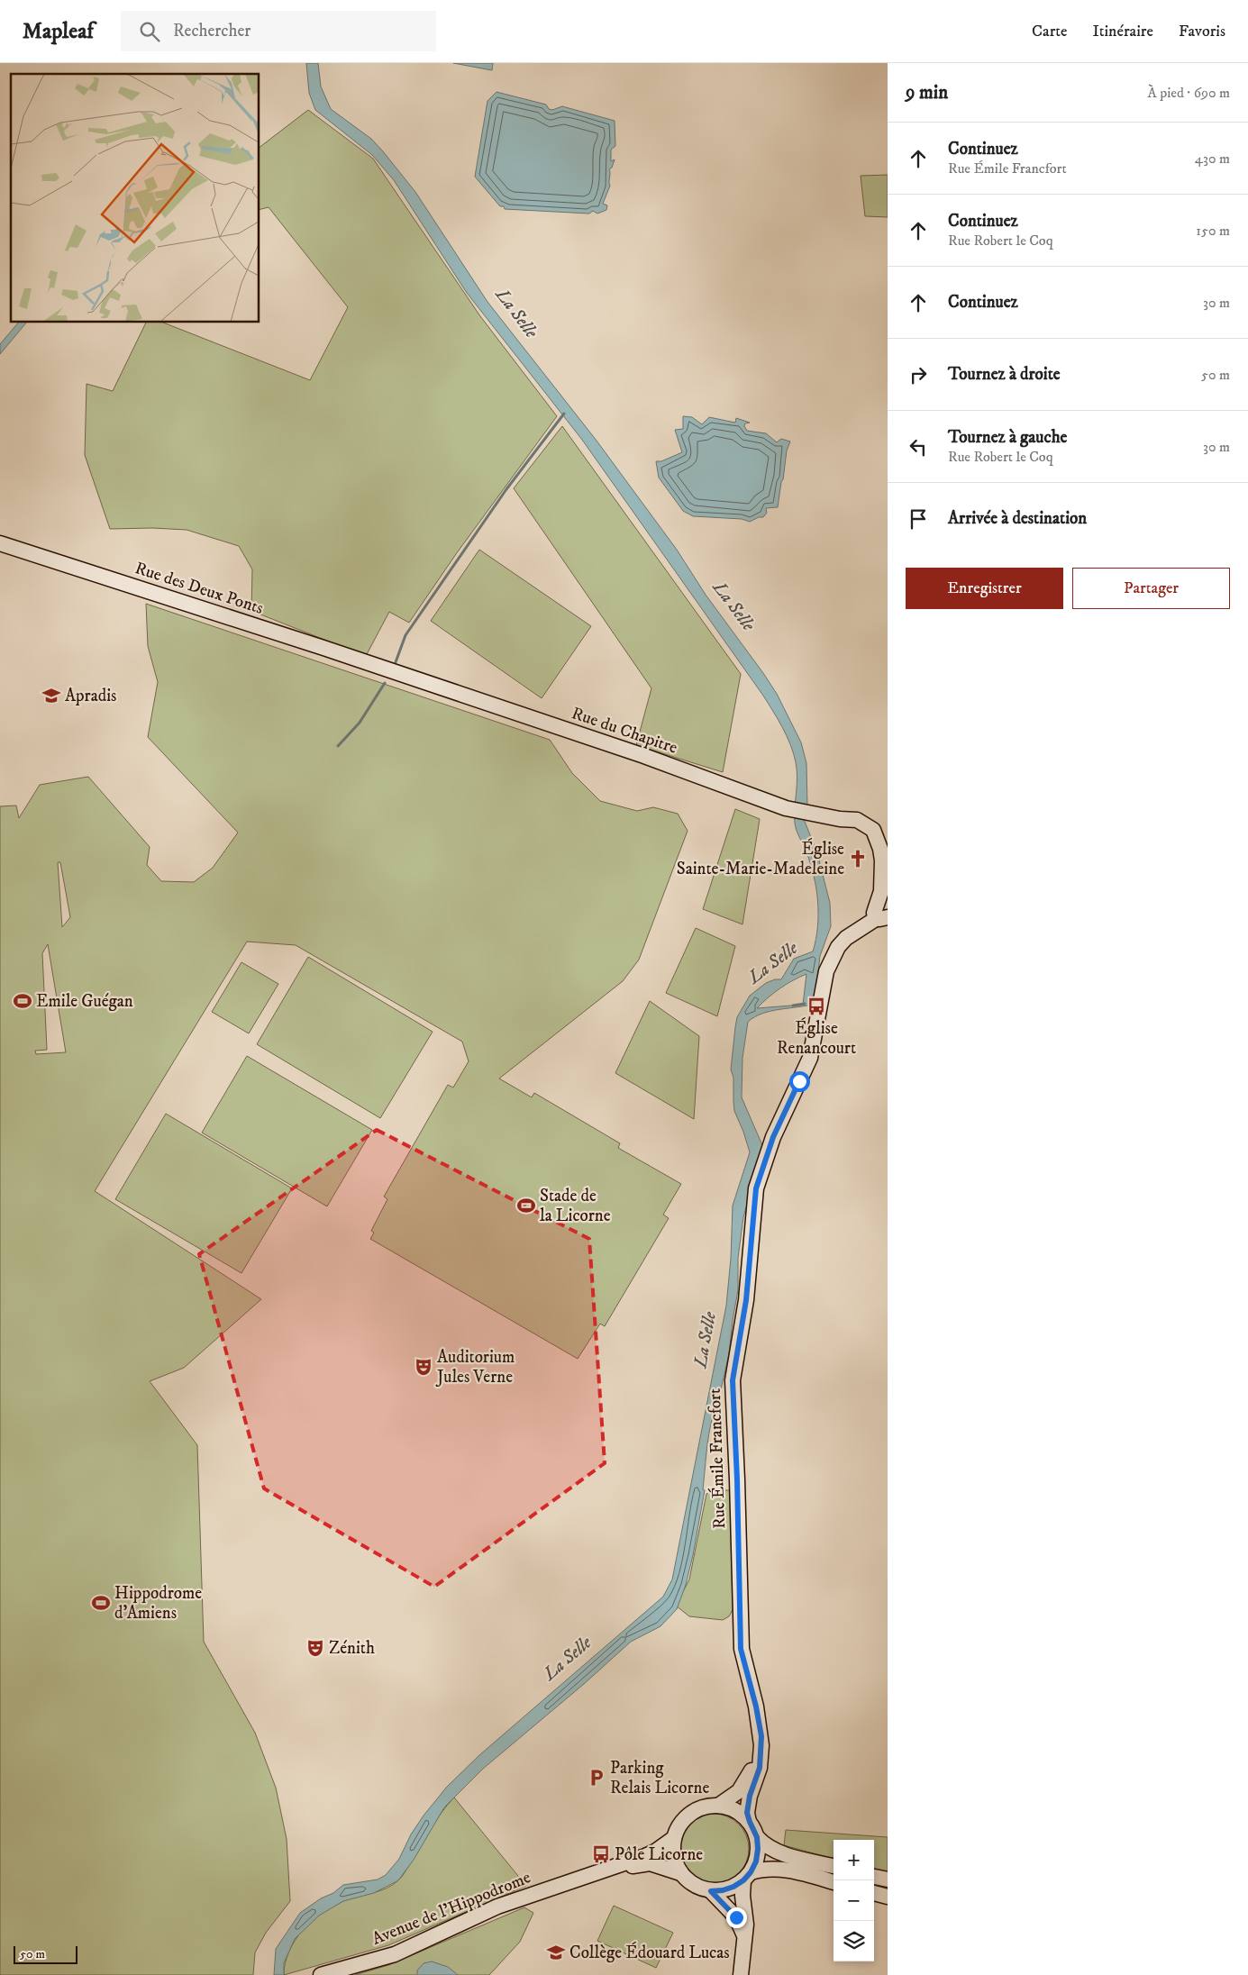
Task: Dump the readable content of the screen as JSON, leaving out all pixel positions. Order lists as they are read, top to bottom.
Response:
{
  "streets": {
    "street": [
      "Rue des Deux Ponts",
      "Rue du Chapitre",
      "Rue Émile Francfort",
      "Avenue de l'Hippodrome"
    ]
  },
  "crossings": [
    ["Rue des Deux Ponts", "Rue du Chapitre"],
    ["Rue du Chapitre", "Rue Émile Francfort"],
    ["Rue Émile Francfort", "Avenue de l'Hippodrome"]
  ],
  "water": ["La Selle"],
  "places": {
    "school or university": ["Apradis", "Collège Édouard Lucas"],
    "church": ["Église Sainte-Marie-Madeleine"],
    "sports": ["Emile Guégan", "Stade de la Licorne", "Hippodrome d'Amiens"],
    "bus stop": ["Église Renancourt", "Pôle Licorne"],
    "theatre": ["Auditorium Jules Verne", "Zénith"],
    "parking": ["Parking Relais Licorne"]
  },
  "scale_bar": "50 m",
  "page": {
    "header": "Mapleaf",
    "search": "Rechercher",
    "nav": ["Carte", "Itinéraire", "Favoris"],
    "heading": ["9 min", "À pied · 690 m"],
    "list": [
      ["Continuez", "Rue Émile Francfort", "430 m"],
      ["Continuez", "Rue Robert le Coq", "150 m"],
      ["Continuez", "30 m"],
      ["Tournez à droite", "50 m"],
      ["Tournez à gauche", "Rue Robert le Coq", "30 m"],
      "Arrivée à destination"
    ],
    "buttons": ["Enregistrer", "Partager"],
    "map_buttons": ["+", "−"],
    "scale": "50 m"
  }
}
